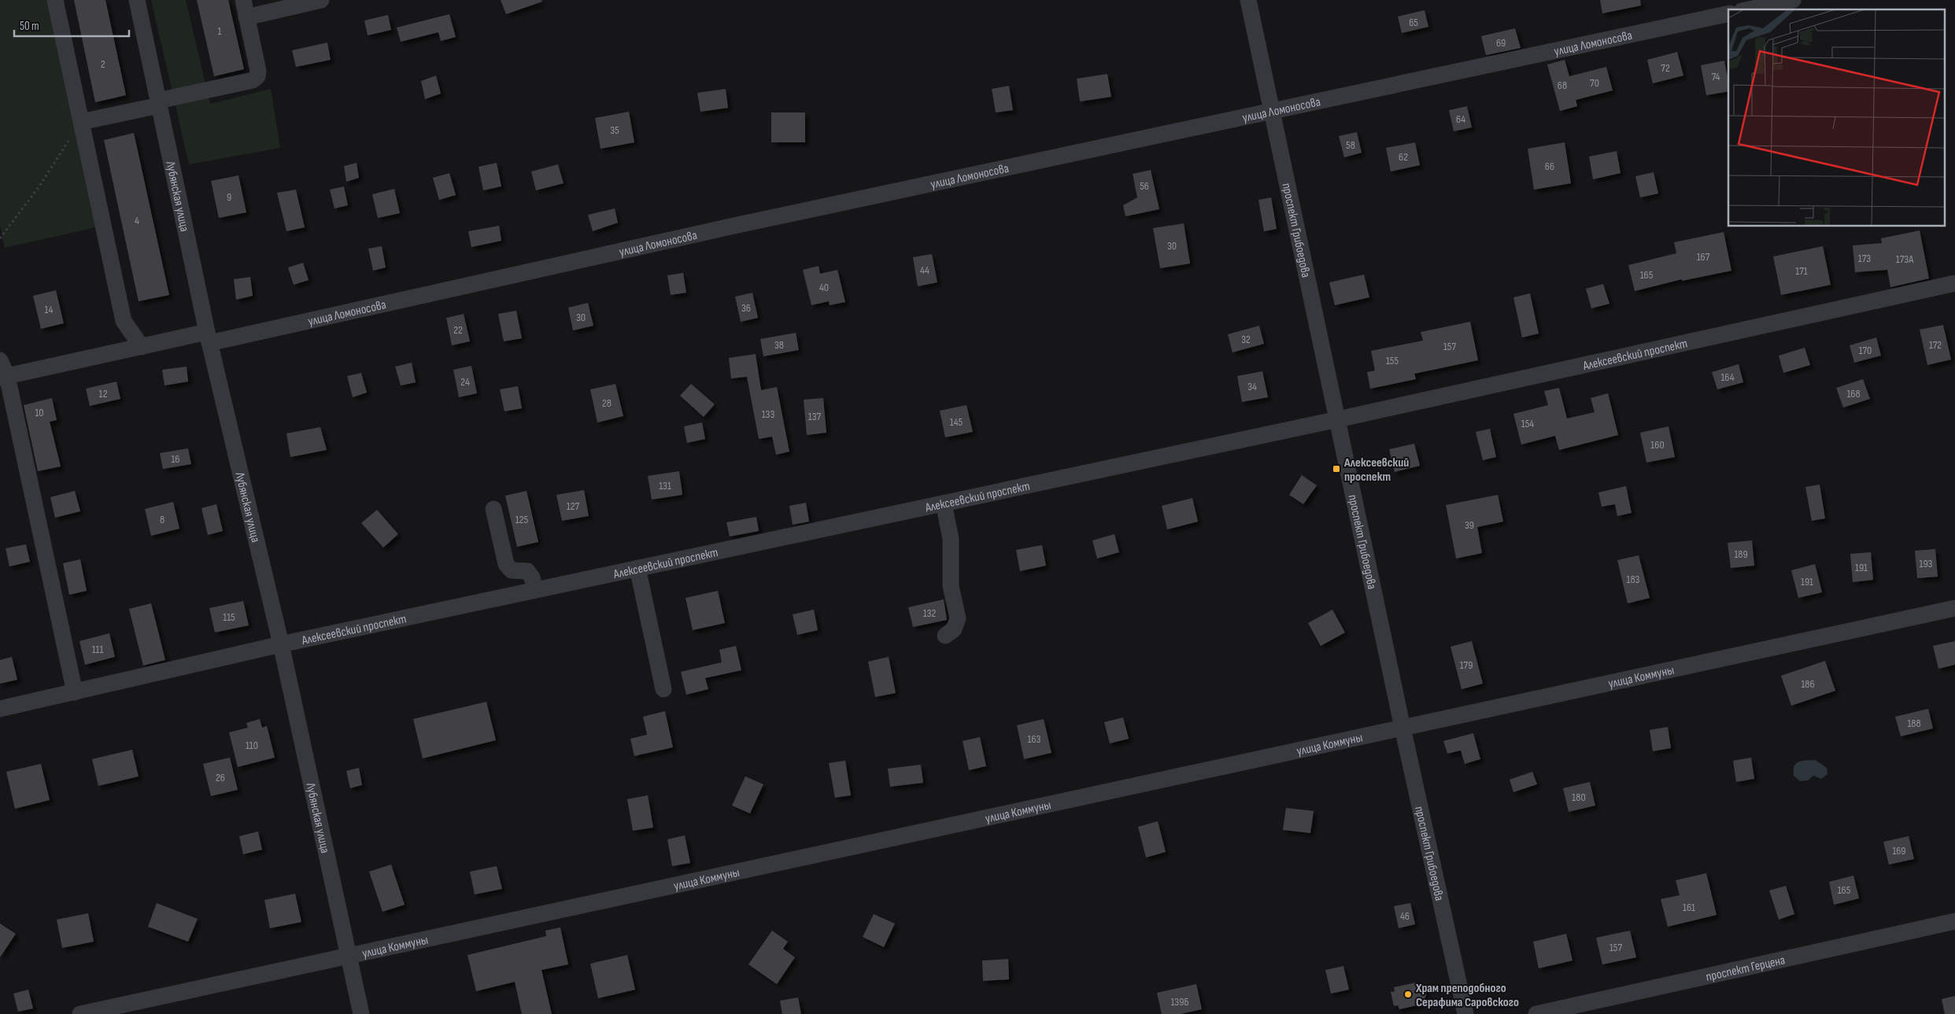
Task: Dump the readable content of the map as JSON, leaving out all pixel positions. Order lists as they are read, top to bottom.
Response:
{
  "streets": {
    "street": [
      "улица Ломоносова",
      "Лубянская улица",
      "проспект Грибоедова",
      "Алексеевский проспект",
      "улица Коммуны",
      "проспект Герцена"
    ]
  },
  "crossings": [
    ["улица Ломоносова", "Лубянская улица"],
    ["улица Ломоносова", "проспект Грибоедова"],
    ["Лубянская улица", "Алексеевский проспект"],
    ["Лубянская улица", "улица Коммуны"],
    ["проспект Грибоедова", "Алексеевский проспект"],
    ["проспект Грибоедова", "улица Коммуны"]
  ],
  "places": {
    "transit": ["Алексеевский проспект"],
    "other": ["Храм преподобного Серафима Саровского"]
  },
  "house_numbers": [
    "65",
    "1",
    "69",
    "2",
    "72",
    "74",
    "70",
    "68",
    "64",
    "35",
    "58",
    "62",
    "66",
    "56",
    "9",
    "4",
    "30",
    "167",
    "173",
    "173А",
    "44",
    "171",
    "165",
    "40",
    "36",
    "14",
    "30",
    "22",
    "32",
    "38",
    "172",
    "157",
    "170",
    "155",
    "164",
    "24",
    "34",
    "12",
    "168",
    "28",
    "10",
    "133",
    "137",
    "145",
    "154",
    "160",
    "16",
    "131",
    "127",
    "8",
    "125",
    "39",
    "189",
    "193",
    "191",
    "183",
    "191",
    "132",
    "115",
    "111",
    "179",
    "186",
    "188",
    "163",
    "110",
    "26",
    "180",
    "169",
    "165",
    "161",
    "46",
    "157",
    "139Б"
  ],
  "scale_bar": "50 m"
}
